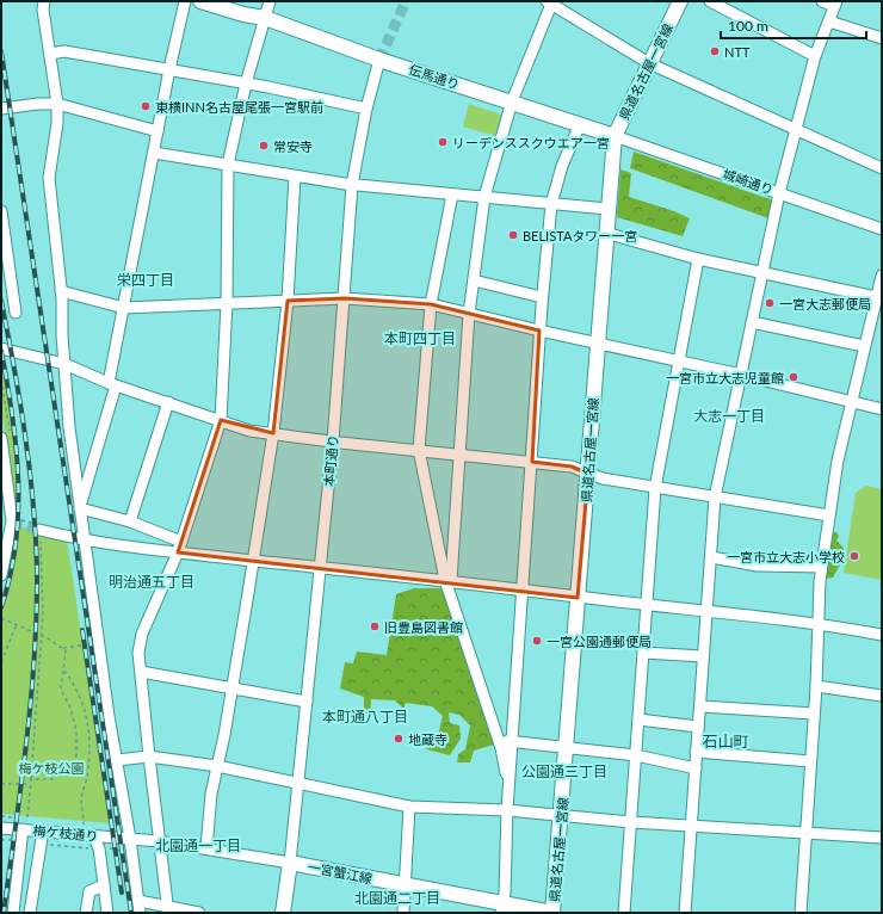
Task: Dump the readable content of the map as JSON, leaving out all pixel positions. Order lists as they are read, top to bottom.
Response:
{
  "streets": {
    "main road": ["県道名古屋一宮線", "伝馬通り", "一宮蟹江線"],
    "street": ["城崎通り", "本町通り", "梅ケ枝通り"]
  },
  "crossings": [
    ["県道名古屋一宮線", "伝馬通り"],
    ["県道名古屋一宮線", "城崎通り"],
    ["県道名古屋一宮線", "一宮蟹江線"],
    ["伝馬通り", "城崎通り"],
    ["伝馬通り", "本町通り"],
    ["本町通り", "梅ケ枝通り"],
    ["本町通り", "一宮蟹江線"],
    ["梅ケ枝通り", "一宮蟹江線"]
  ],
  "districts": [
    "栄四丁目",
    "本町四丁目",
    "大志一丁目",
    "明治通五丁目",
    "本町通八丁目",
    "石山町",
    "公園通三丁目",
    "北園通一丁目",
    "北園通二丁目"
  ],
  "parks": ["梅ケ枝公園"],
  "places": [
    "NTT",
    "東横INN名古屋尾張一宮駅前",
    "リーデンススクウエア一宮",
    "常安寺",
    "BELISTAタワー一宮",
    "一宮大志郵便局",
    "一宮市立大志児童館",
    "一宮市立大志小学校",
    "旧豊島図書館",
    "一宮公園通郵便局",
    "地蔵寺"
  ],
  "scale_bar": "100 m"
}
